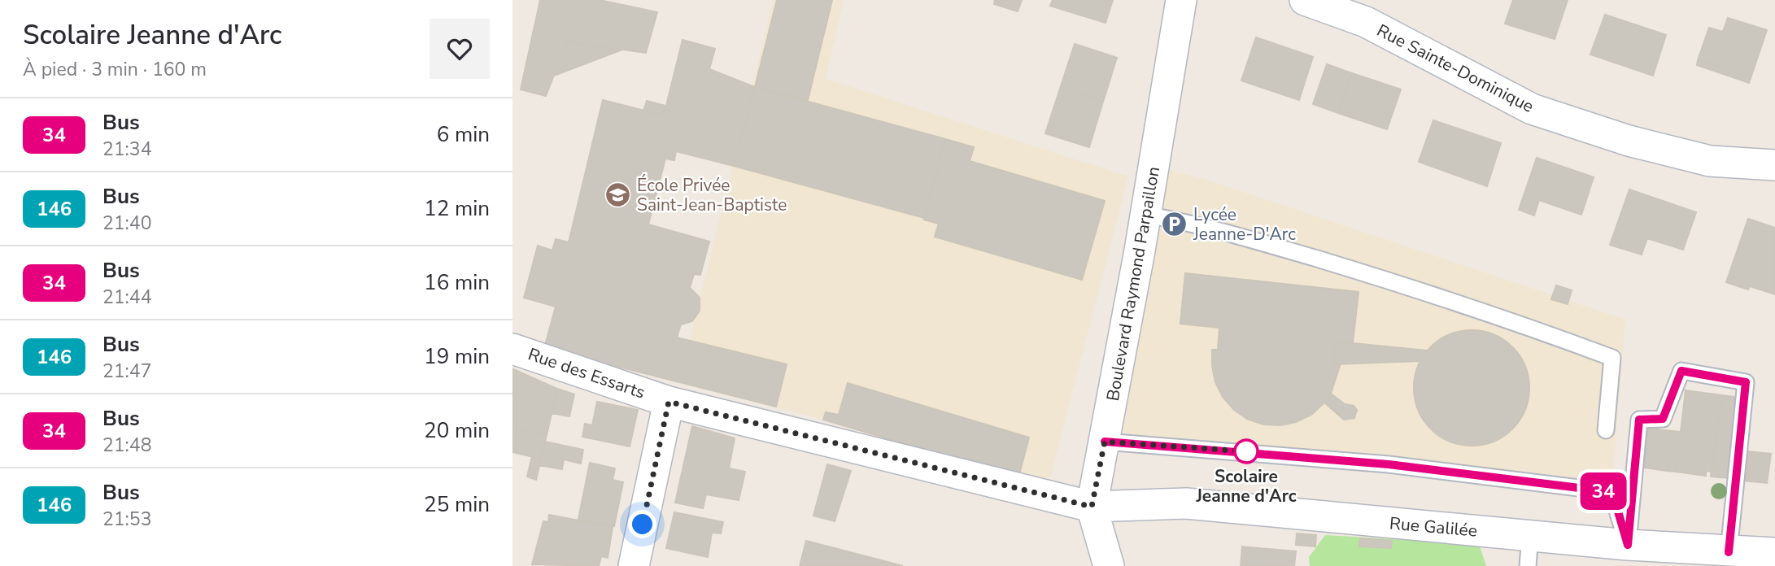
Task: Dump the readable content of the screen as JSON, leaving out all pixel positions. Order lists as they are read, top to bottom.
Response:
{
  "streets": {
    "street": [
      "Rue Sainte-Dominique",
      "Boulevard Raymond Parpaillon",
      "Rue des Essarts",
      "Rue Galilée"
    ]
  },
  "crossings": [
    ["Boulevard Raymond Parpaillon", "Rue des Essarts"],
    ["Boulevard Raymond Parpaillon", "Rue Galilée"],
    ["Rue des Essarts", "Rue Galilée"]
  ],
  "places": {
    "school or university": ["École Privée Saint-Jean-Baptiste"],
    "parking": ["Lycée Jeanne-D'Arc"],
    "other": ["Scolaire Jeanne d'Arc"]
  },
  "lines": ["bus line 34"],
  "page": {
    "heading": ["Scolaire Jeanne d'Arc", "À pied · 3 min · 160 m"],
    "on_map": "34",
    "list": [
      {
        "mark": "34",
        "name": "Bus",
        "note": "21:34",
        "value": "6 min"
      },
      {
        "mark": "146",
        "name": "Bus",
        "note": "21:40",
        "value": "12 min"
      },
      {
        "mark": "34",
        "name": "Bus",
        "note": "21:44",
        "value": "16 min"
      },
      {
        "mark": "146",
        "name": "Bus",
        "note": "21:47",
        "value": "19 min"
      },
      {
        "mark": "34",
        "name": "Bus",
        "note": "21:48",
        "value": "20 min"
      },
      {
        "mark": "146",
        "name": "Bus",
        "note": "21:53",
        "value": "25 min"
      }
    ]
  }
}
